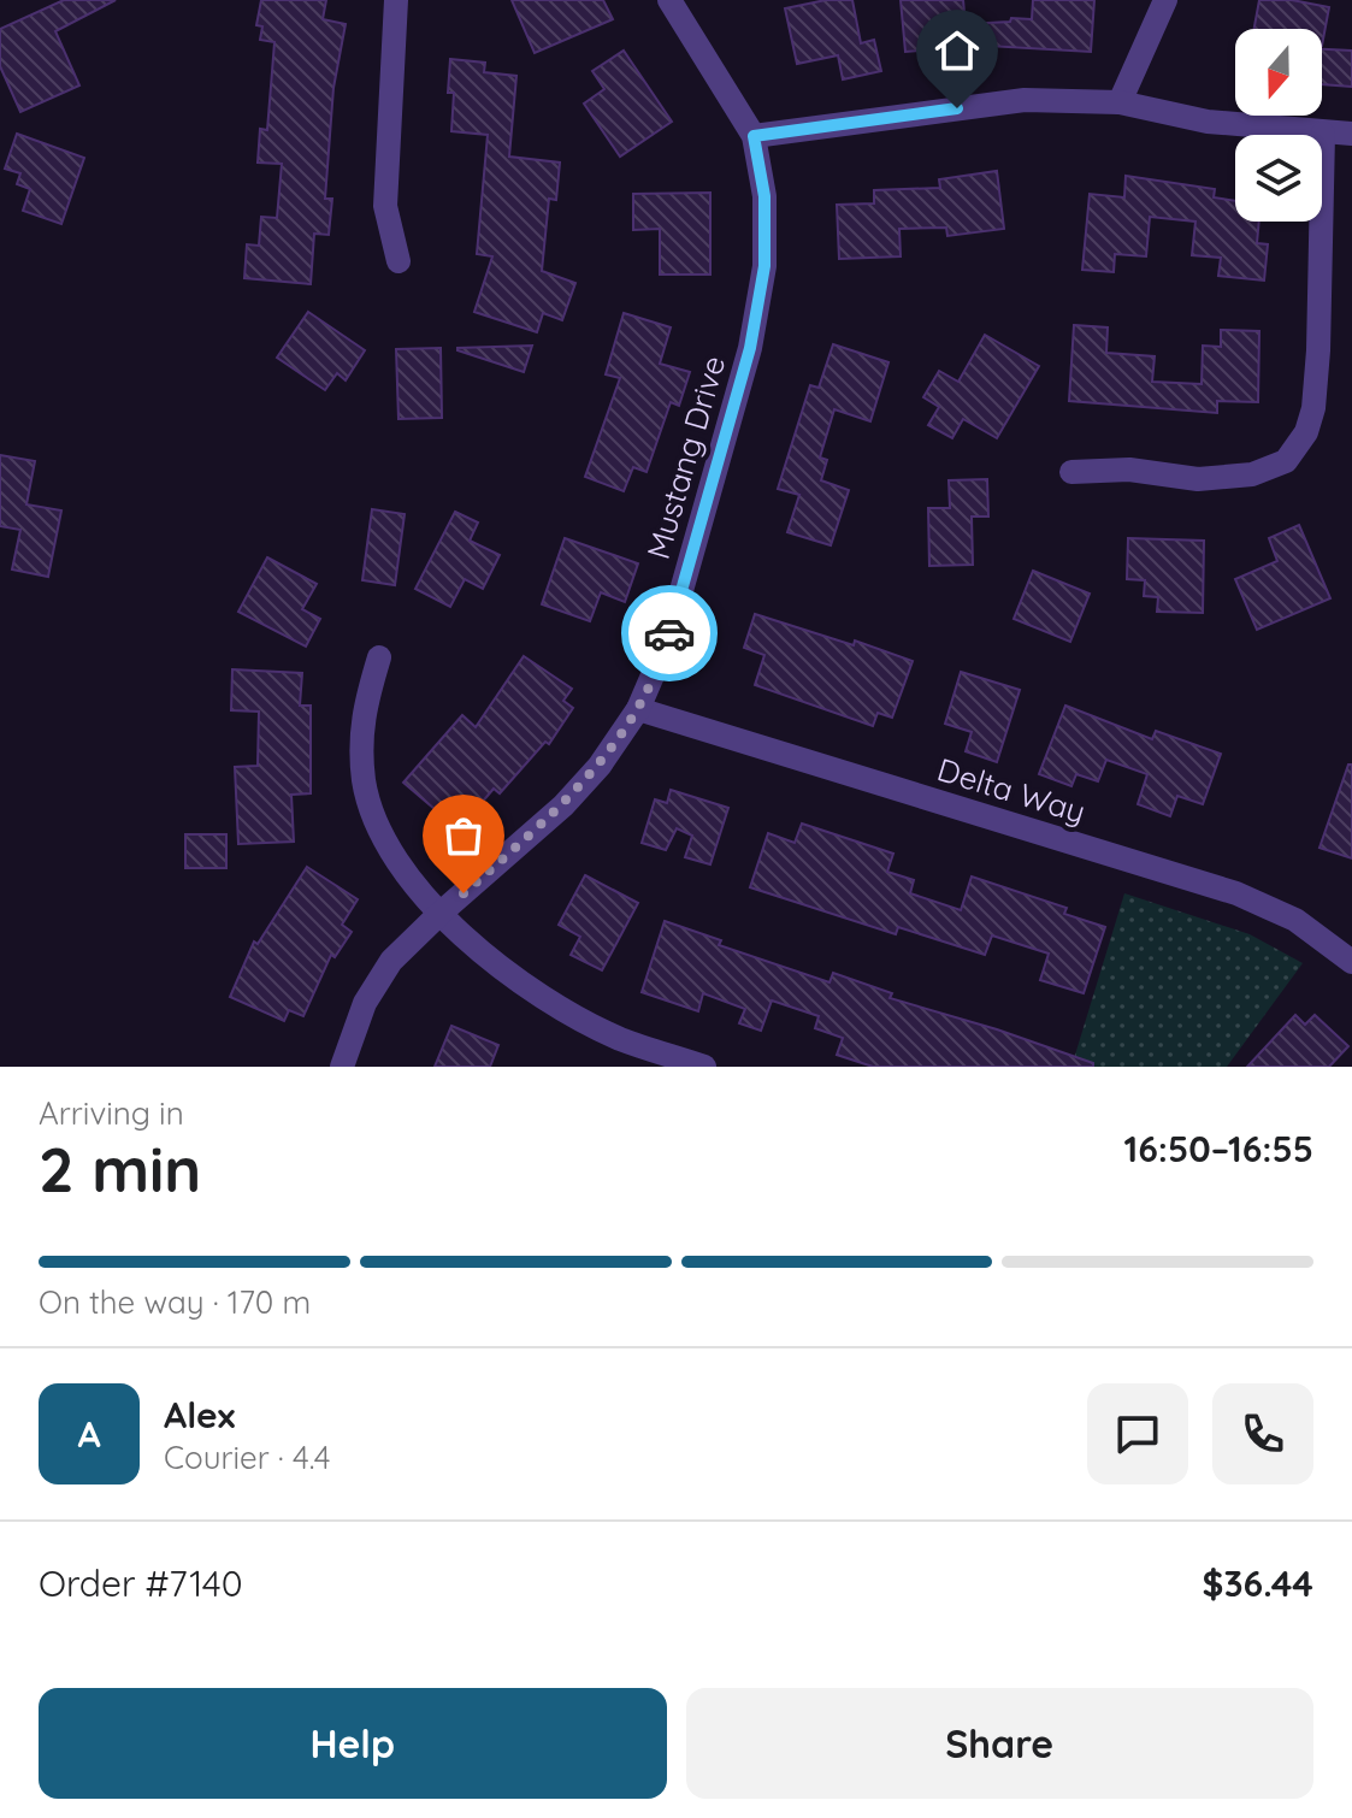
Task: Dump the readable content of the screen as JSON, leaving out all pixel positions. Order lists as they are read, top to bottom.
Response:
{
  "streets": {
    "street": ["Mustang Drive", "Delta Way"]
  },
  "crossings": [
    ["Mustang Drive", "Delta Way"]
  ],
  "north": "bottom",
  "page": {
    "heading": ["2 min", "Arriving in", "16:50–16:55"],
    "panel": [
      "Alex",
      "Courier · 4.4",
      "Order #7140",
      "$36.44"
    ],
    "bar": "On the way · 170 m",
    "round": "A",
    "buttons": ["Help", "Share"]
  }
}
